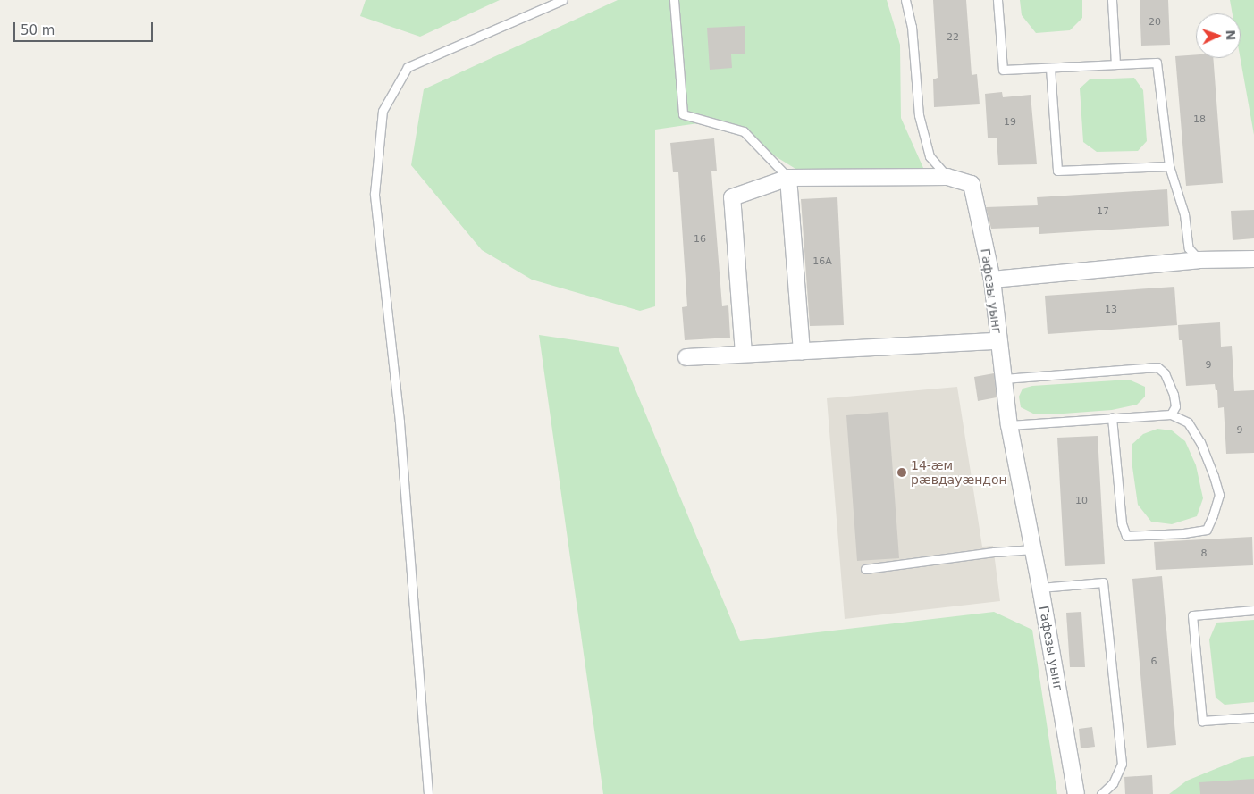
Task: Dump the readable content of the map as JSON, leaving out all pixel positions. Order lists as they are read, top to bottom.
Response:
{
  "streets": {
    "street": ["Гафезы уынг"]
  },
  "places": ["14-æм рӕвдауӕндон"],
  "house_numbers": [
    "20",
    "22",
    "18",
    "19",
    "17",
    "16",
    "16A",
    "13",
    "9",
    "9",
    "10",
    "8",
    "6"
  ],
  "scale_bar": "50 m",
  "north": "right"
}
